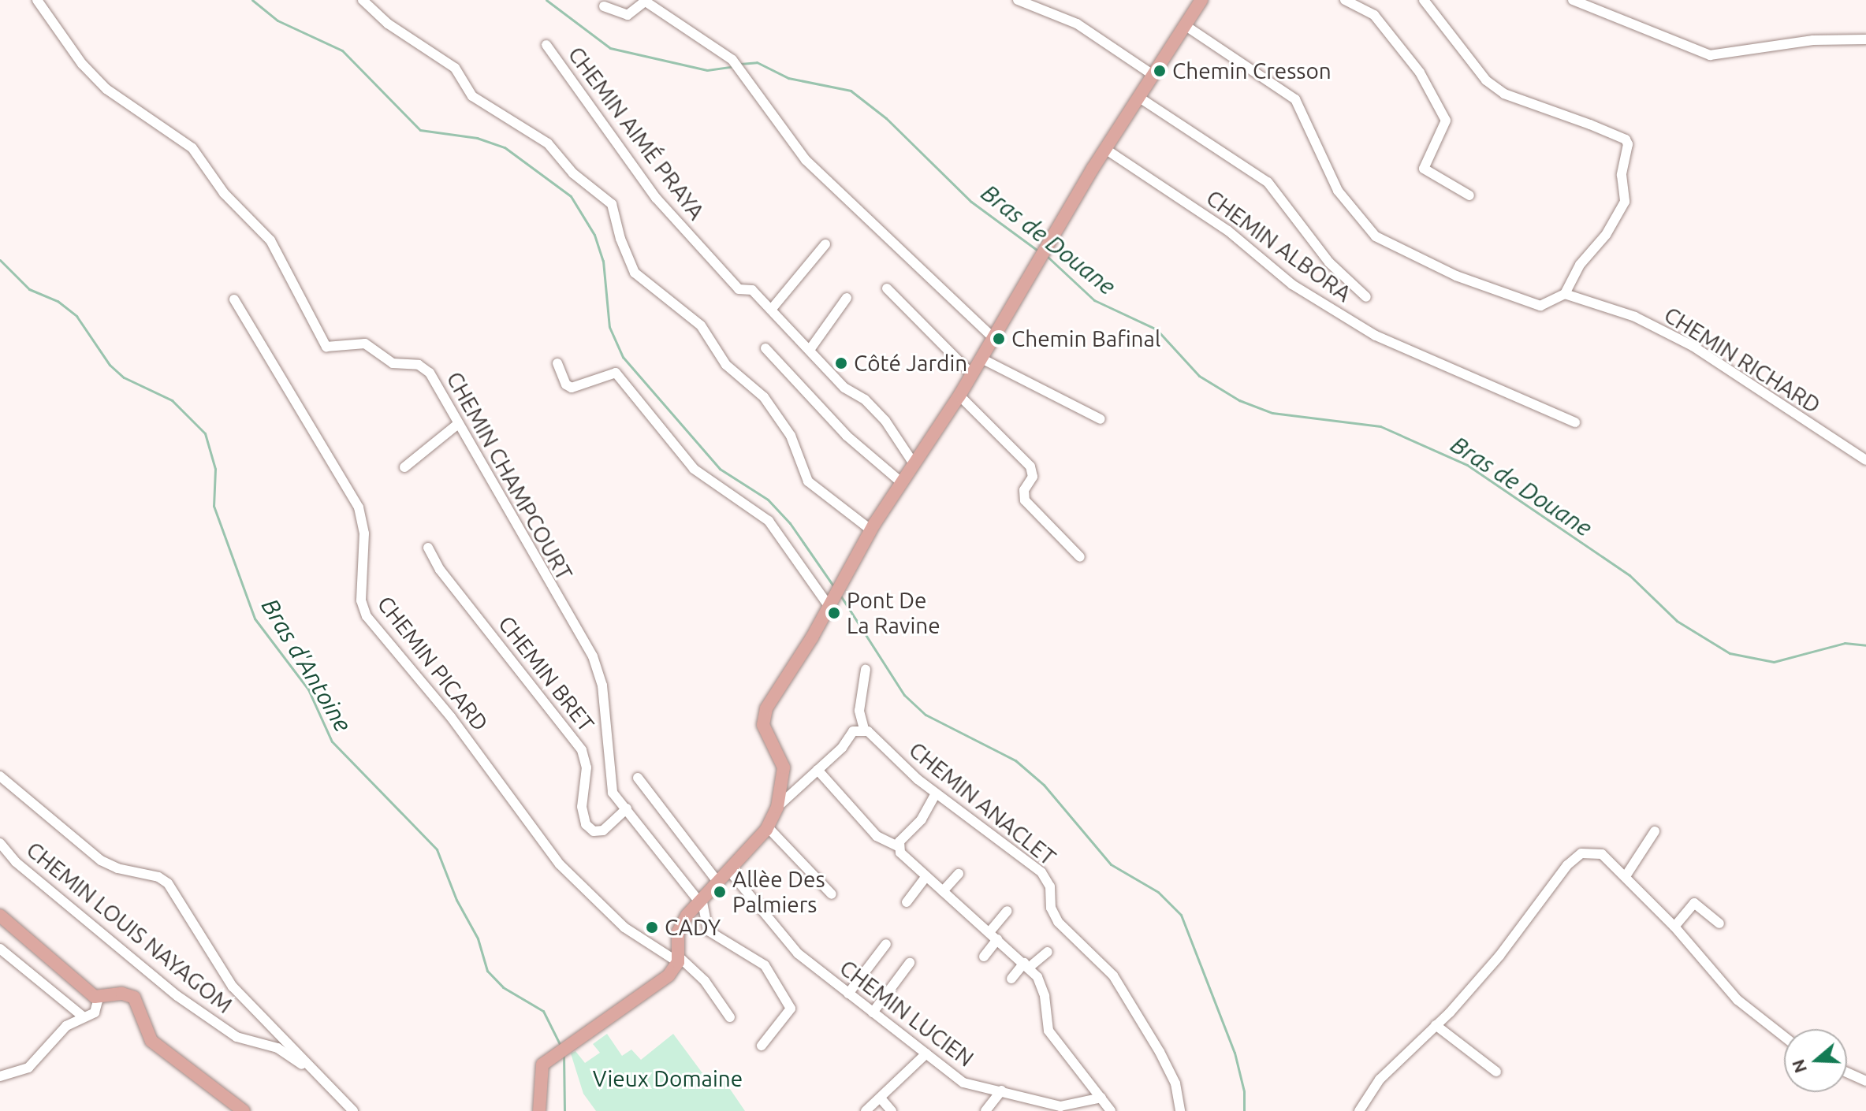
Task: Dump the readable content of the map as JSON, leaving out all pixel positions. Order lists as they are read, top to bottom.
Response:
{
  "streets": {
    "street": [
      "CHEMIN AIMÉ PRAYA",
      "CHEMIN ALBORA",
      "CHEMIN RICHARD",
      "CHEMIN CHAMPCOURT",
      "CHEMIN PICARD",
      "CHEMIN BRET",
      "CHEMIN ANACLET",
      "CHEMIN LOUIS NAYAGOM",
      "CHEMIN LUCIEN"
    ]
  },
  "crossings": [
    ["CHEMIN CHAMPCOURT", "CHEMIN BRET"]
  ],
  "water": ["Bras de Douane", "Bras d'Antoine"],
  "parks": ["Vieux Domaine"],
  "places": [
    "Chemin Cresson",
    "Chemin Bafinal",
    "Côté Jardin",
    "Pont De La Ravine",
    "Allèe Des Palmiers",
    "CADY"
  ],
  "north": "left"
}
